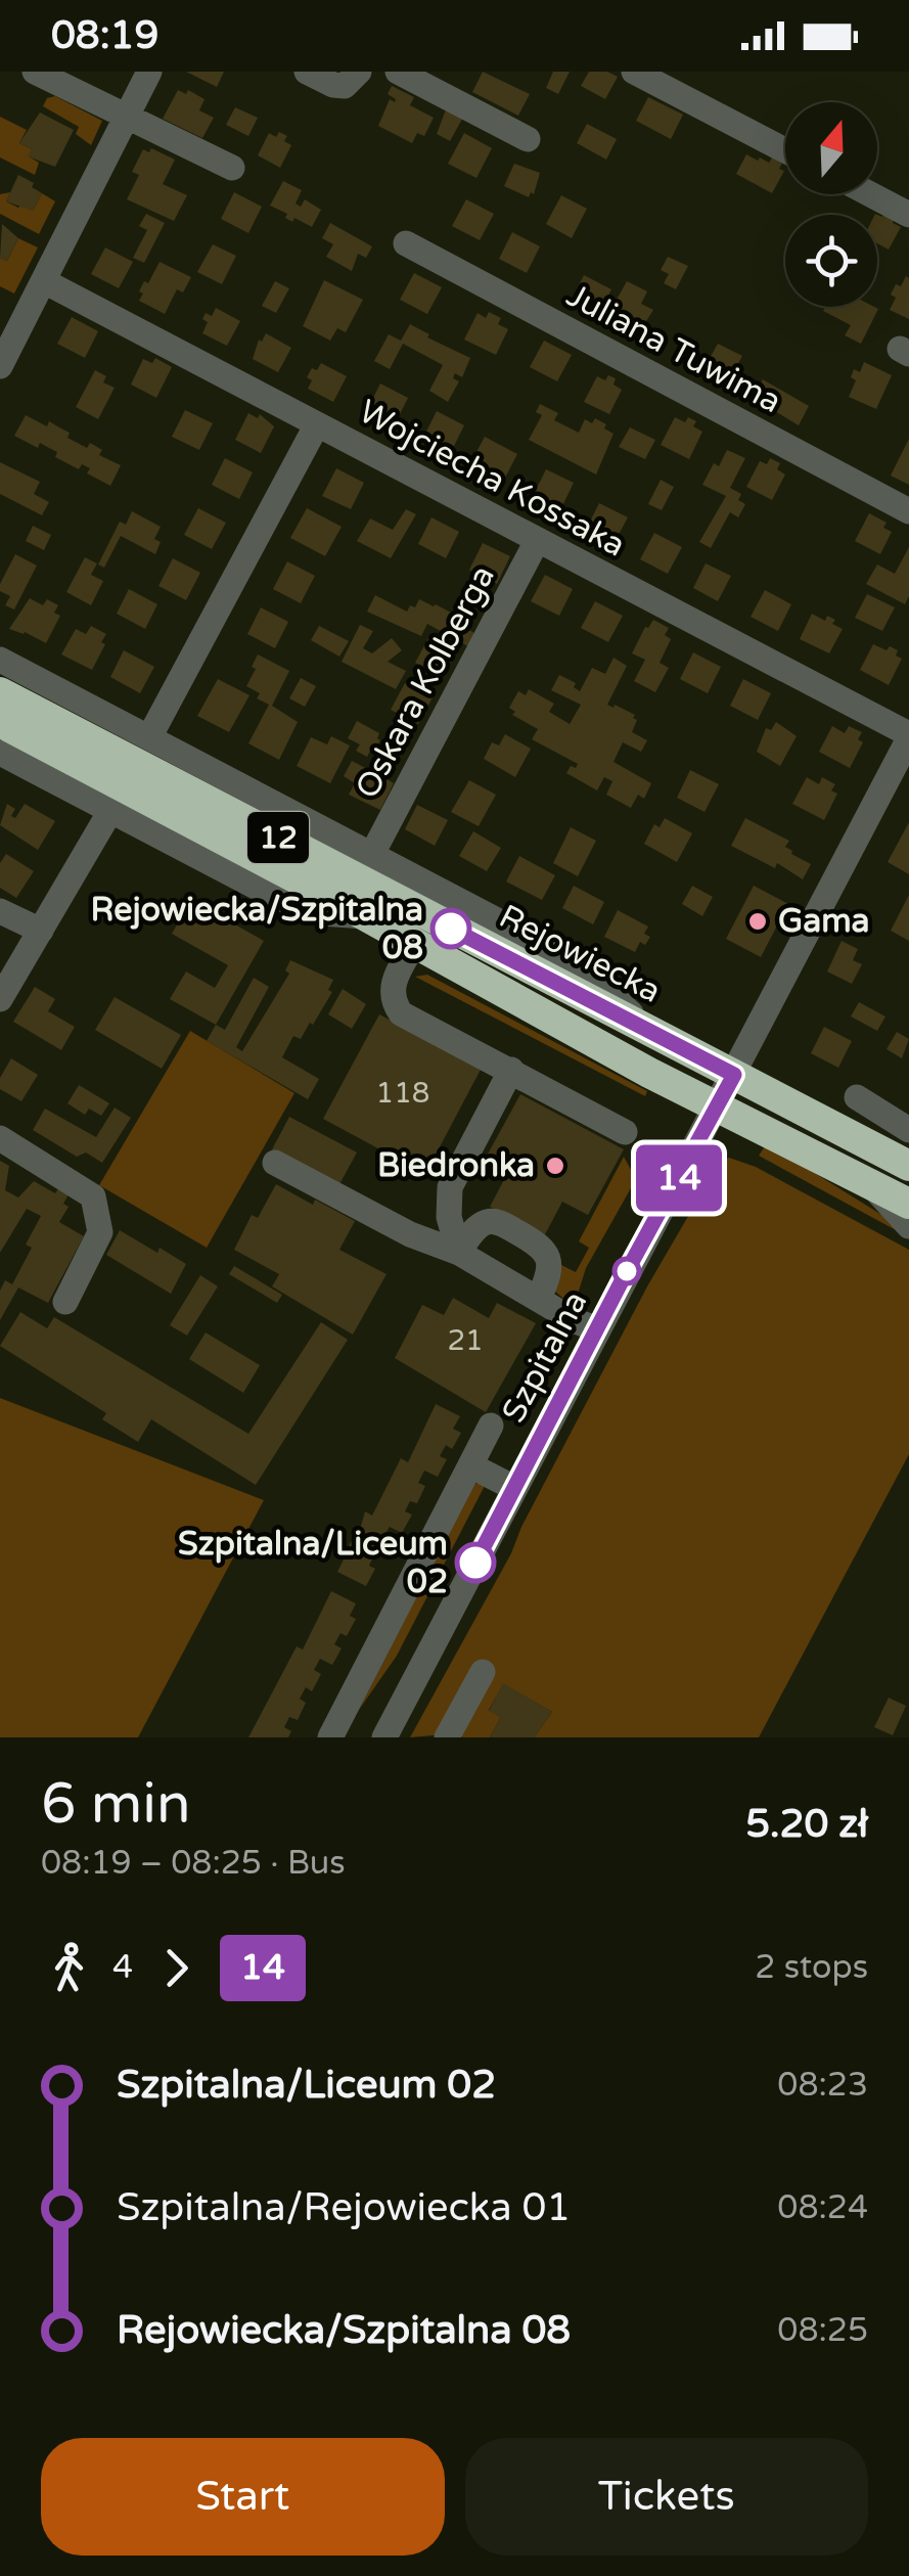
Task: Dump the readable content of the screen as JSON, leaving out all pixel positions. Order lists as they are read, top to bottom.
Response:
{
  "streets": {
    "highway": ["12", "Rejowiecka"],
    "street": [
      "Juliana Tuwima",
      "Wojciecha Kossaka",
      "Oskara Kolberga",
      "Szpitalna"
    ]
  },
  "crossings": [
    ["Wojciecha Kossaka", "Oskara Kolberga"],
    ["Wojciecha Kossaka", "Szpitalna"],
    ["Rejowiecka", "Szpitalna"]
  ],
  "places": [
    "Gama",
    "Rejowiecka/Szpitalna 08",
    "Biedronka",
    "Szpitalna/Liceum 02"
  ],
  "lines": ["bus line 14"],
  "house_numbers": ["118", "21"],
  "north": "top",
  "page": {
    "status": "08:19",
    "on_map": "14",
    "heading": ["6 min", "08:19 – 08:25 · Bus", "5.20 zł"],
    "legs": ["4", "14", "2 stops"],
    "list": [
      {
        "name": "Szpitalna/Liceum 02",
        "value": "08:23"
      },
      {
        "name": "Szpitalna/Rejowiecka 01",
        "value": "08:24"
      },
      {
        "name": "Rejowiecka/Szpitalna 08",
        "value": "08:25"
      }
    ],
    "buttons": ["Start", "Tickets"]
  }
}
